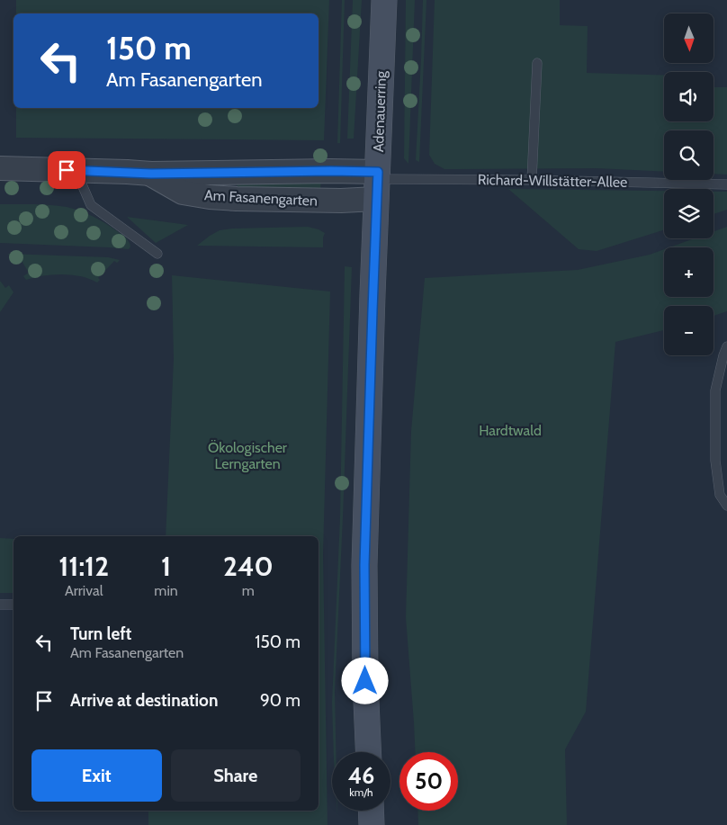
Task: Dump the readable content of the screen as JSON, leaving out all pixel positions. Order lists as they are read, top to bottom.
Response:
{
  "streets": {
    "main road": ["Adenauerring"],
    "street": ["Am Fasanengarten"],
    "lane": ["Richard-Willstätter-Allee"]
  },
  "crossings": [
    ["Adenauerring", "Richard-Willstätter-Allee"],
    ["Adenauerring", "Am Fasanengarten"],
    ["Richard-Willstätter-Allee", "Am Fasanengarten"]
  ],
  "parks": ["Hardtwald", "Ökologischer Lerngarten"],
  "north": "bottom",
  "page": {
    "map_buttons": ["+", "−"],
    "turn": ["150 m", "Am Fasanengarten"],
    "eta": [
      "11:12",
      "Arrival",
      "1",
      "min",
      "240",
      "m"
    ],
    "list": [
      {
        "name": "Turn left",
        "note": "Am Fasanengarten",
        "value": "150 m"
      },
      {
        "name": "Arrive at destination",
        "value": "90 m"
      }
    ],
    "buttons": ["Exit", "Share"],
    "speed": "46 km/h",
    "limit": "50"
  }
}
